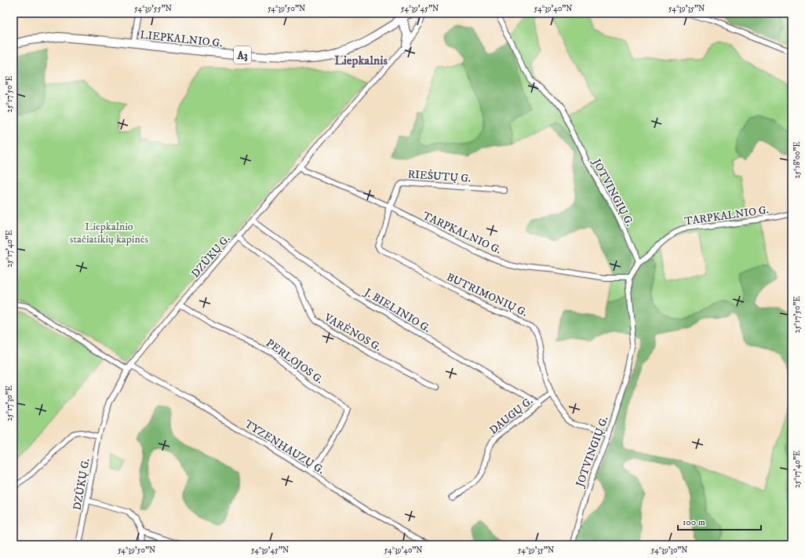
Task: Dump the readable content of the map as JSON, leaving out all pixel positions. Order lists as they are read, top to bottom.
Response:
{
  "streets": {
    "main road": ["LIEPKALNIO G.", "A3"],
    "street": [
      "RIEŠUTŲ G.",
      "JOTVINGIŲ G.",
      "TARPKALNIO G.",
      "DZŪKŲ G.",
      "BUTRIMONIŲ G.",
      "J. BIELINIO G.",
      "VARĖNOS G.",
      "PERLOJOS G.",
      "DAUGŲ G.",
      "TYZENHAUZŲ G."
    ]
  },
  "crossings": [
    ["RIEŠUTŲ G.", "TARPKALNIO G."],
    ["RIEŠUTŲ G.", "BUTRIMONIŲ G."],
    ["JOTVINGIŲ G.", "TARPKALNIO G."],
    ["JOTVINGIŲ G.", "BUTRIMONIŲ G."],
    ["TARPKALNIO G.", "DZŪKŲ G."],
    ["TARPKALNIO G.", "BUTRIMONIŲ G."],
    ["DZŪKŲ G.", "J. BIELINIO G."],
    ["DZŪKŲ G.", "VARĖNOS G."],
    ["DZŪKŲ G.", "PERLOJOS G."],
    ["DZŪKŲ G.", "TYZENHAUZŲ G."],
    ["BUTRIMONIŲ G.", "DAUGŲ G."],
    ["J. BIELINIO G.", "DAUGŲ G."],
    ["PERLOJOS G.", "TYZENHAUZŲ G."]
  ],
  "districts": ["Liepkalnis"],
  "parks": ["Liepkalnio stačiatikių kapinės"],
  "scale_bar": "100 m",
  "coordinates": [
    "54°39'55\"N",
    "54°39'50\"N",
    "54°39'45\"N",
    "54°39'40\"N",
    "54°39'35\"N",
    "25°17'50\"E",
    "25°18'00\"E",
    "25°17'40\"E",
    "25°17'30\"E",
    "54°39'30\"N"
  ]
}
